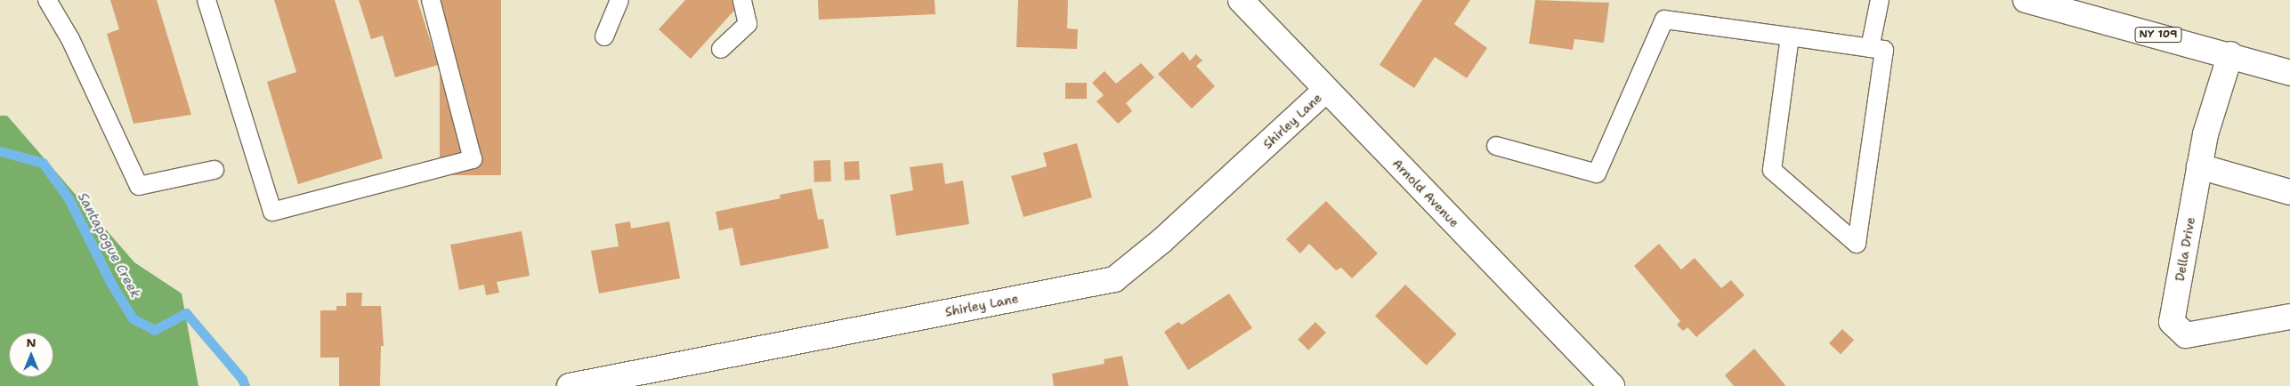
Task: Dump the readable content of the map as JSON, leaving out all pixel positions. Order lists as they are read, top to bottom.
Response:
{
  "streets": {
    "street": [
      "NY 109",
      "Shirley Lane",
      "Arnold Avenue",
      "Della Drive"
    ]
  },
  "crossings": [
    ["NY 109", "Della Drive"],
    ["Shirley Lane", "Arnold Avenue"]
  ],
  "water": ["Santapogue Creek"],
  "north": "top"
}
